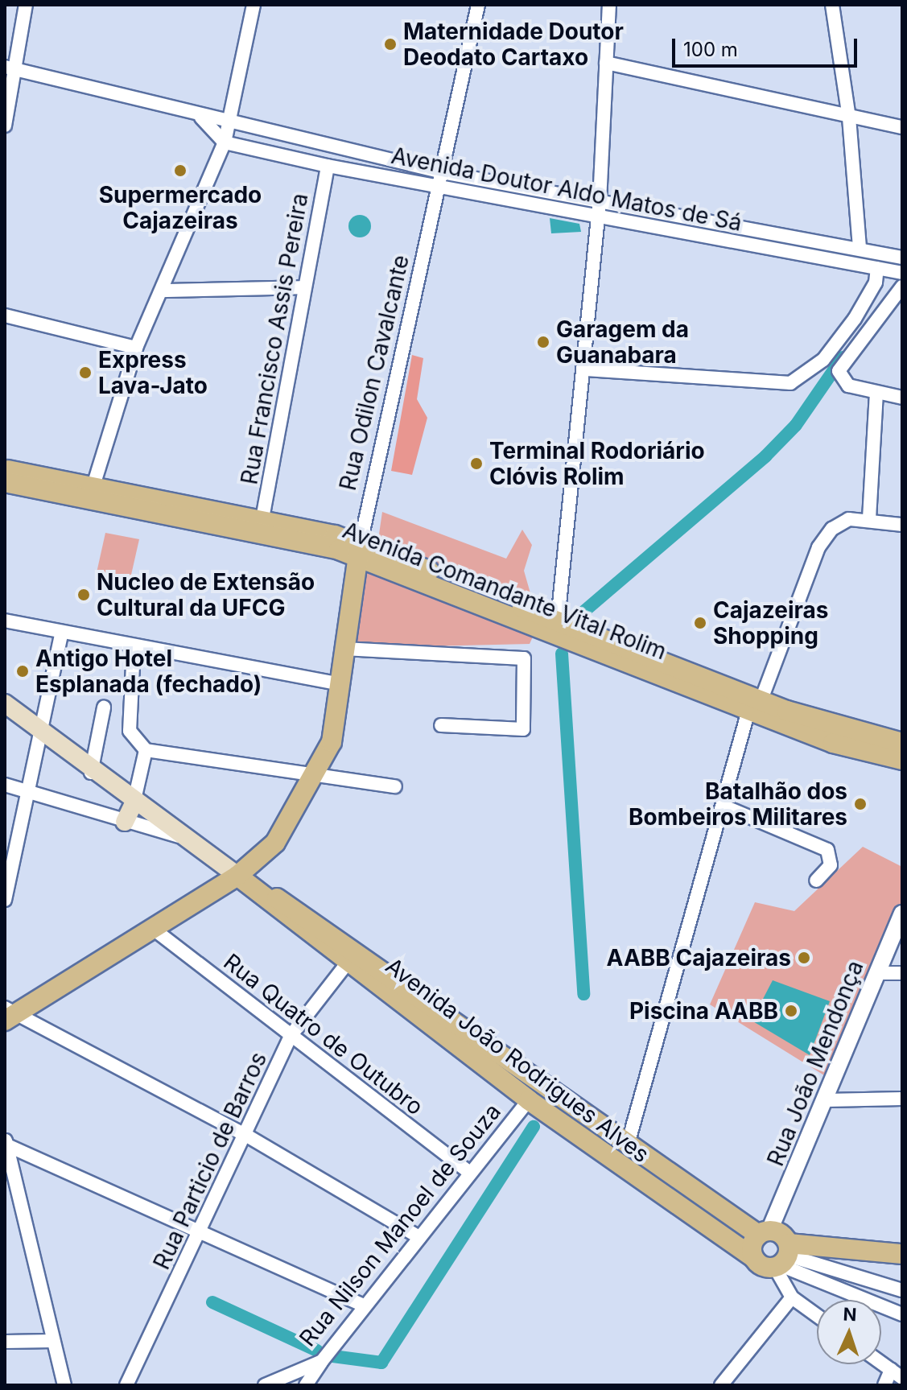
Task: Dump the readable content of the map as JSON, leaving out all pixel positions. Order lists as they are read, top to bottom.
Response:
{
  "streets": {
    "main road": ["Rua Odilon Cavalcante", "Avenida Comandante Vital Rolim", "Avenida João Rodrigues Alves"],
    "street": [
      "Avenida Doutor Aldo Matos de Sá",
      "Rua Francisco Assis Pereira",
      "Rua Quatro de Outubro",
      "Rua João Mendonça",
      "Rua Particio de Barros",
      "Rua Nilson Manoel de Souza"
    ]
  },
  "crossings": [
    ["Avenida Doutor Aldo Matos de Sá", "Rua Francisco Assis Pereira"],
    ["Avenida Doutor Aldo Matos de Sá", "Rua Odilon Cavalcante"],
    ["Rua Francisco Assis Pereira", "Avenida Comandante Vital Rolim"],
    ["Rua Odilon Cavalcante", "Avenida Comandante Vital Rolim"],
    ["Rua Odilon Cavalcante", "Rua Quatro de Outubro"],
    ["Rua Odilon Cavalcante", "Avenida João Rodrigues Alves"],
    ["Rua Quatro de Outubro", "Rua Particio de Barros"],
    ["Rua Quatro de Outubro", "Rua Nilson Manoel de Souza"],
    ["Avenida João Rodrigues Alves", "Rua João Mendonça"],
    ["Avenida João Rodrigues Alves", "Rua Particio de Barros"],
    ["Avenida João Rodrigues Alves", "Rua Nilson Manoel de Souza"]
  ],
  "places": [
    "Maternidade Doutor Deodato Cartaxo",
    "Supermercado Cajazeiras",
    "Garagem da Guanabara",
    "Express Lava-Jato",
    "Terminal Rodoriário Clóvis Rolim",
    "Nucleo de Extensão Cultural da UFCG",
    "Cajazeiras Shopping",
    "Antigo Hotel Esplanada (fechado)",
    "Batalhão dos Bombeiros Militares",
    "AABB Cajazeiras",
    "Piscina AABB"
  ],
  "scale_bar": "100 m",
  "north": "top"
}
